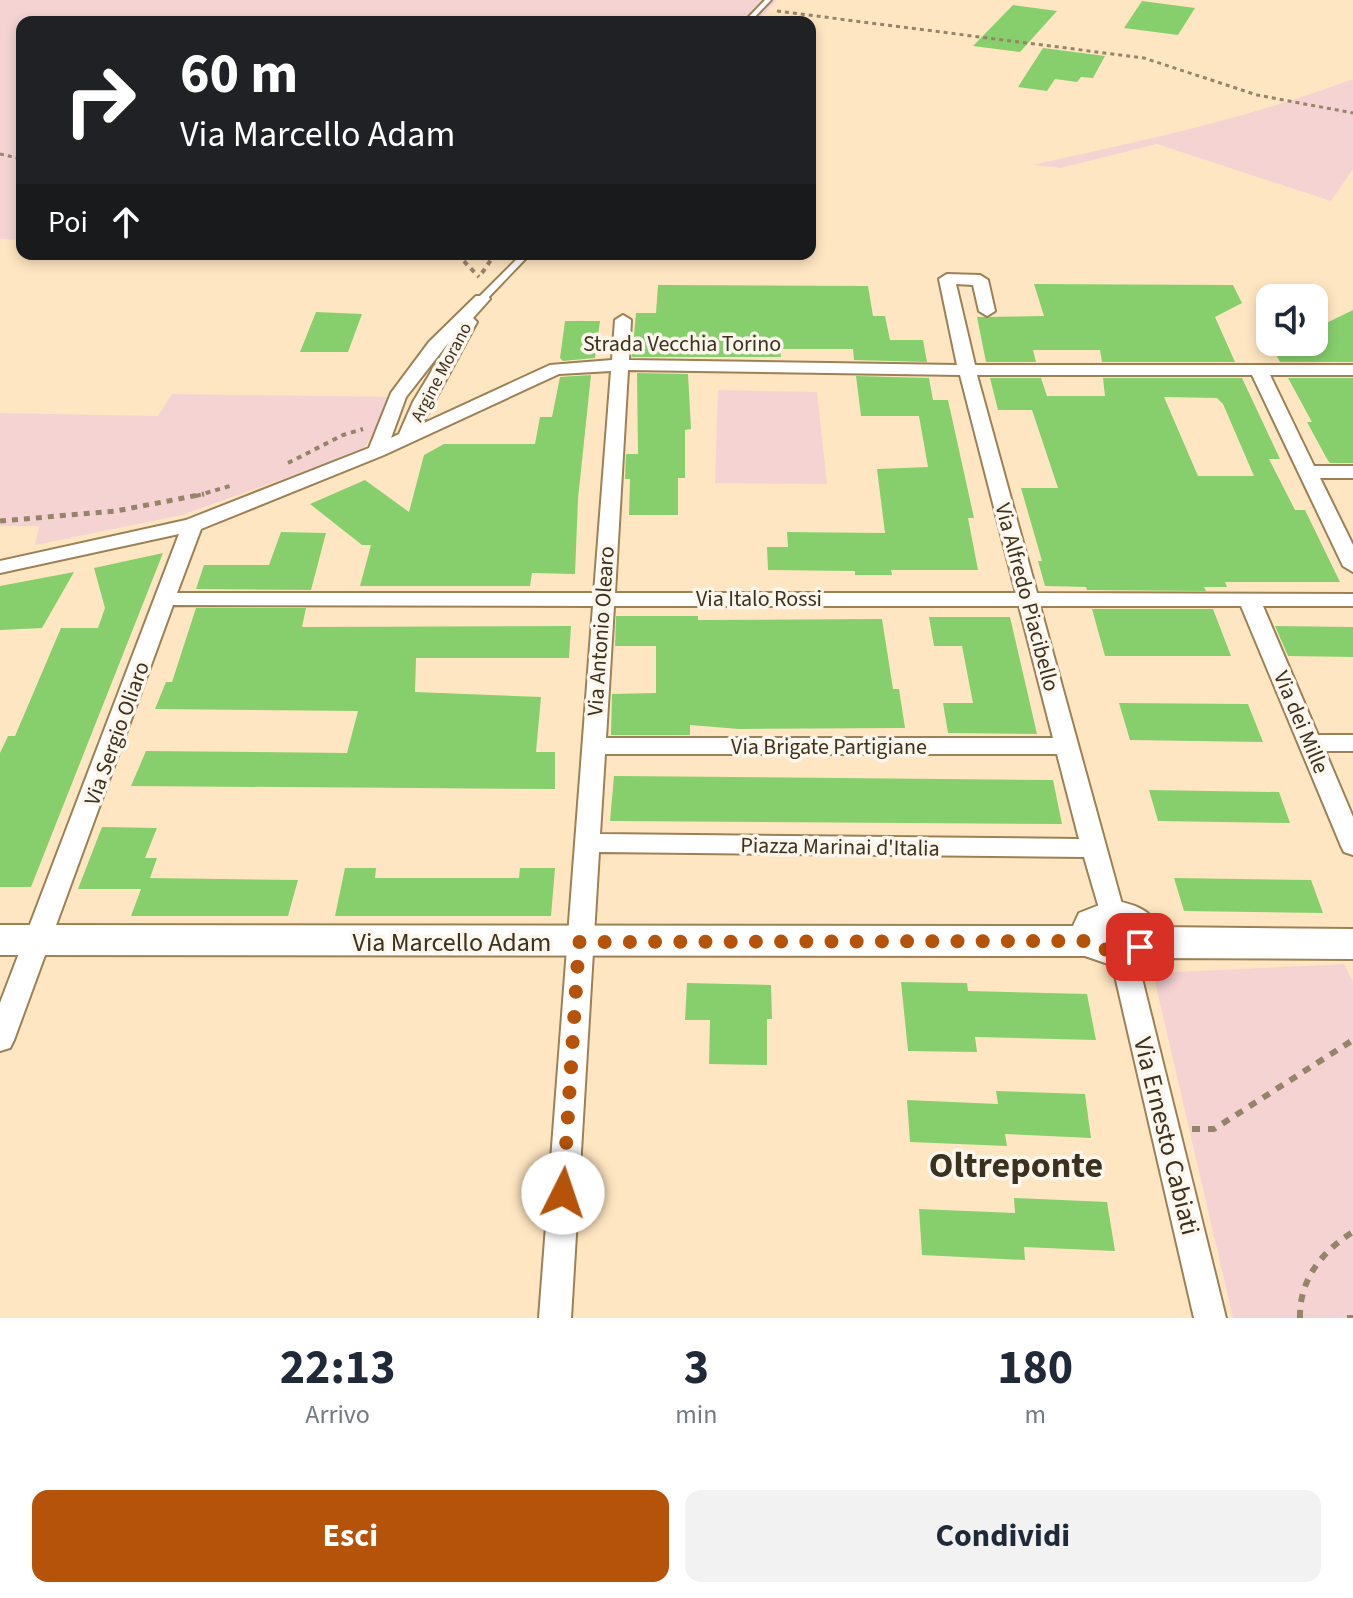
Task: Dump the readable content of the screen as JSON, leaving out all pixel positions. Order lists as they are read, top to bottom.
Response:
{
  "streets": {
    "main road": ["Via Marcello Adam"],
    "street": [
      "Strada Vecchia Torino",
      "Argine Morano",
      "Via Alfredo Piacibello",
      "Via Italo Rossi",
      "Via Antonio Olearo",
      "Via dei Mille",
      "Via Sergio Oliaro",
      "Via Brigate Partigiane",
      "Piazza Marinai d'Italia",
      "Via Ernesto Cabiati"
    ]
  },
  "crossings": [
    ["Strada Vecchia Torino", "Argine Morano"],
    ["Strada Vecchia Torino", "Via Alfredo Piacibello"],
    ["Strada Vecchia Torino", "Via Antonio Olearo"],
    ["Strada Vecchia Torino", "Via Sergio Oliaro"],
    ["Via Alfredo Piacibello", "Via Italo Rossi"],
    ["Via Alfredo Piacibello", "Via Brigate Partigiane"],
    ["Via Alfredo Piacibello", "Piazza Marinai d'Italia"],
    ["Via Alfredo Piacibello", "Via Marcello Adam"],
    ["Via Alfredo Piacibello", "Via Ernesto Cabiati"],
    ["Via Italo Rossi", "Via Antonio Olearo"],
    ["Via Italo Rossi", "Via dei Mille"],
    ["Via Italo Rossi", "Via Sergio Oliaro"],
    ["Via Antonio Olearo", "Via Brigate Partigiane"],
    ["Via Antonio Olearo", "Piazza Marinai d'Italia"],
    ["Via Antonio Olearo", "Via Marcello Adam"],
    ["Via Sergio Oliaro", "Via Marcello Adam"],
    ["Via Marcello Adam", "Via Ernesto Cabiati"]
  ],
  "districts": ["Oltreponte"],
  "page": {
    "turn": ["60 m", "Via Marcello Adam"],
    "then": "Poi",
    "eta": [
      "22:13",
      "Arrivo",
      "3",
      "min",
      "180",
      "m"
    ],
    "buttons": ["Esci", "Condividi"]
  }
}
